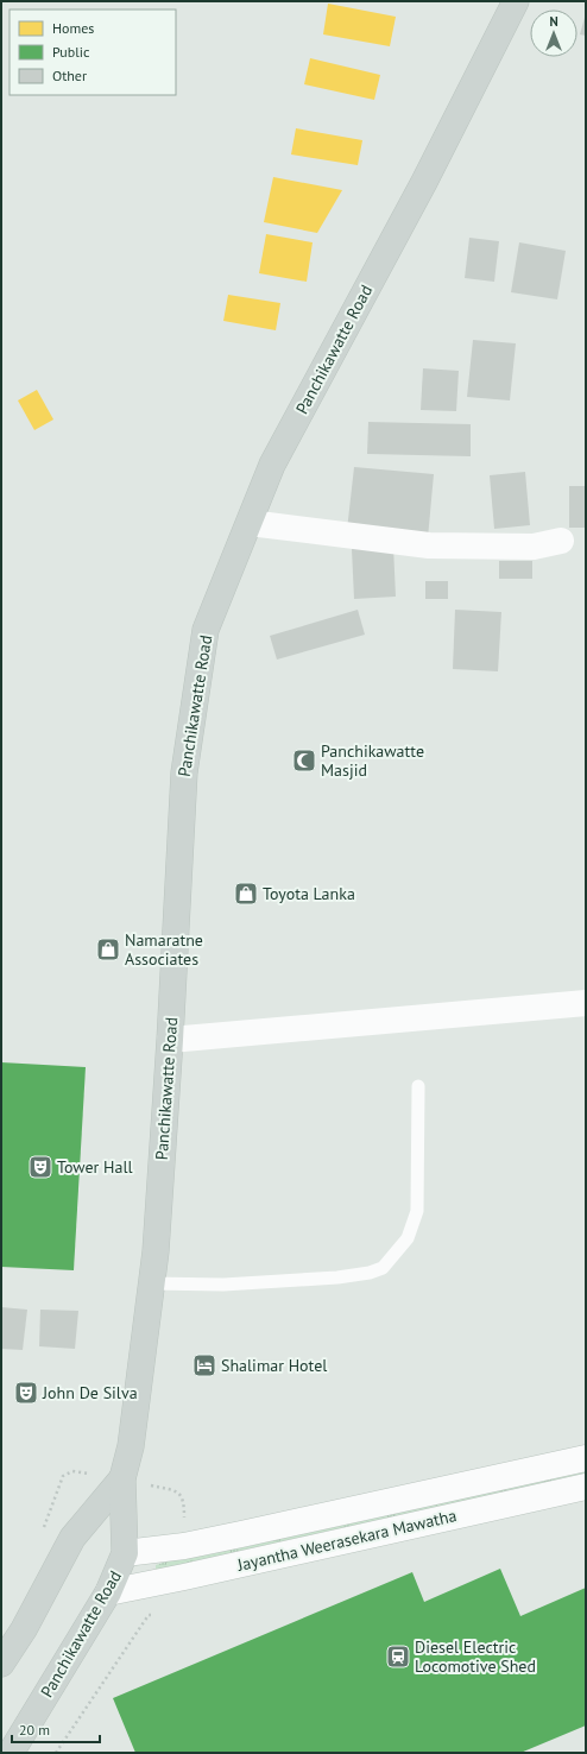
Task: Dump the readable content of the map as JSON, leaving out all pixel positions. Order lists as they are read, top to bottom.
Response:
{
  "streets": {
    "main road": ["Panchikawatte Road", "Jayantha Weerasekara Mawatha"]
  },
  "crossings": [
    ["Panchikawatte Road", "Jayantha Weerasekara Mawatha"]
  ],
  "places": {
    "mosque": ["Panchikawatte Masjid"],
    "shop": ["Toyota Lanka", "Namaratne Associates"],
    "theatre": ["Tower Hall", "John De Silva"],
    "hotel": ["Shalimar Hotel"],
    "station": ["Diesel Electric Locomotive Shed"]
  },
  "legend": ["Homes", "Public", "Other"],
  "scale_bar": "20 m",
  "north": "top"
}
